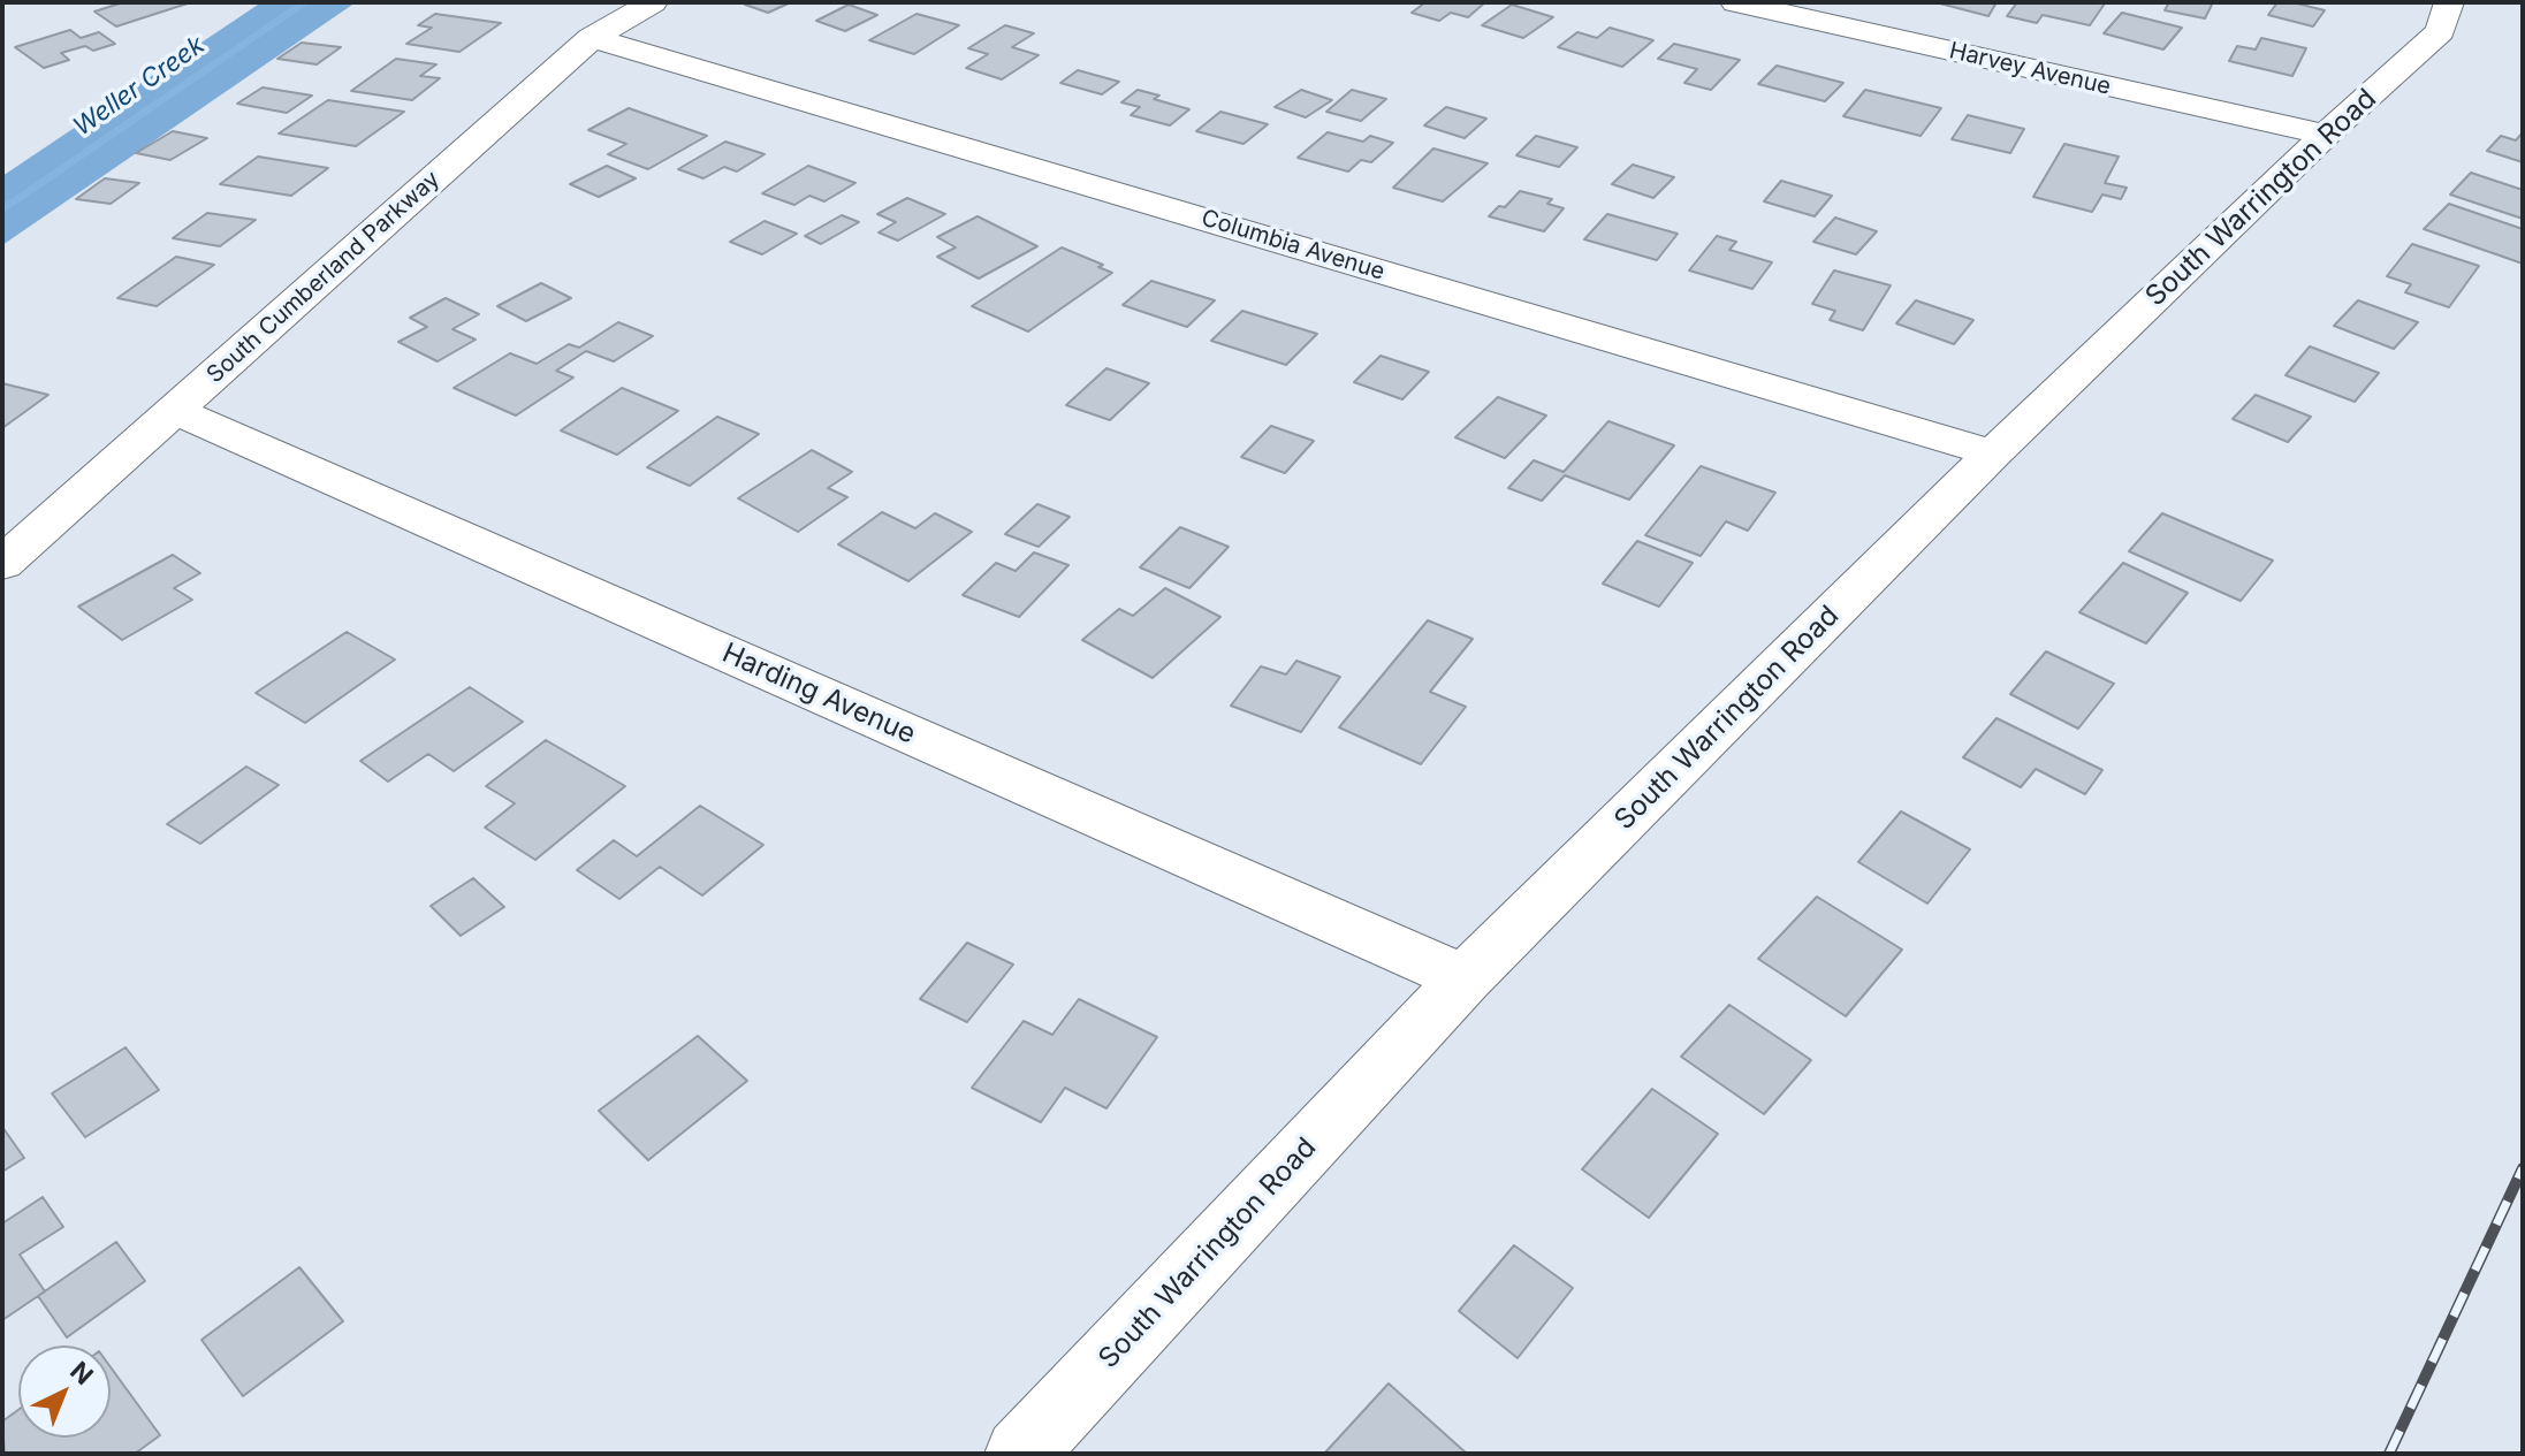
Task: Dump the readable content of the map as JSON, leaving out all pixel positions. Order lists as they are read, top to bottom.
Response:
{
  "streets": {
    "street": [
      "Harvey Avenue",
      "South Warrington Road",
      "Columbia Avenue",
      "South Cumberland Parkway",
      "Harding Avenue"
    ]
  },
  "crossings": [
    ["Harvey Avenue", "South Warrington Road"],
    ["South Warrington Road", "Columbia Avenue"],
    ["South Warrington Road", "Harding Avenue"],
    ["Columbia Avenue", "South Cumberland Parkway"],
    ["South Cumberland Parkway", "Harding Avenue"]
  ],
  "water": ["Weller Creek"],
  "north": "top right"
}
